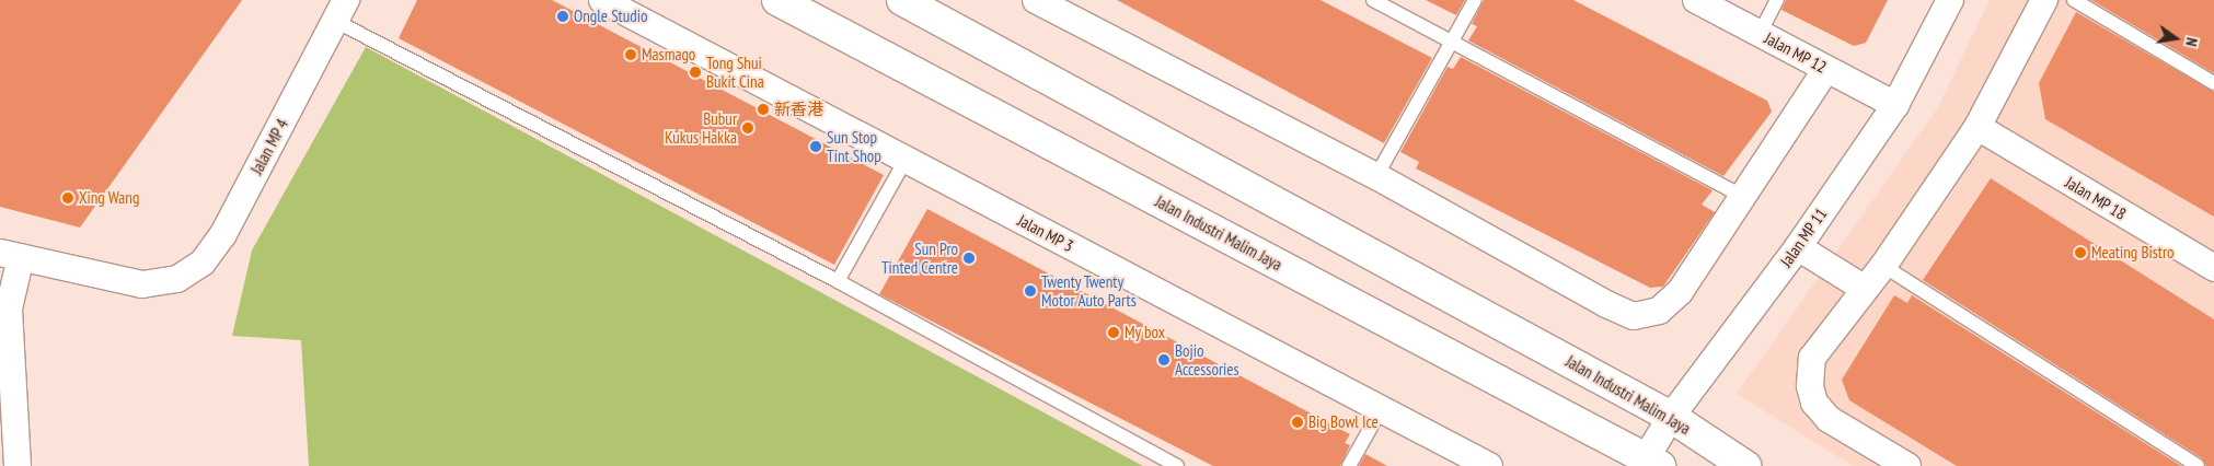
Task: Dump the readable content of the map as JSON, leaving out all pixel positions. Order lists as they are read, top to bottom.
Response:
{
  "streets": {
    "main road": ["Jalan Industri Malim Jaya"],
    "street": [
      "Jalan MP 12",
      "Jalan MP 4",
      "Jalan MP 18",
      "Jalan MP 3",
      "Jalan MP 11"
    ]
  },
  "crossings": [
    ["Jalan MP 12", "Jalan MP 11"],
    ["Jalan Industri Malim Jaya", "Jalan MP 11"]
  ],
  "places": [
    "Ongle Studio",
    "Masmago",
    "Tong Shui Bukit Cina",
    "新香港",
    "Bubur Kukus Hakka",
    "Sun Stop Tint Shop",
    "Xing Wang",
    "Meating Bistro",
    "Sun Pro Tinted Centre",
    "Twenty Twenty Motor Auto Parts",
    "My box",
    "Bojio Accessories",
    "Big Bowl Ice"
  ],
  "north": "right"
}
